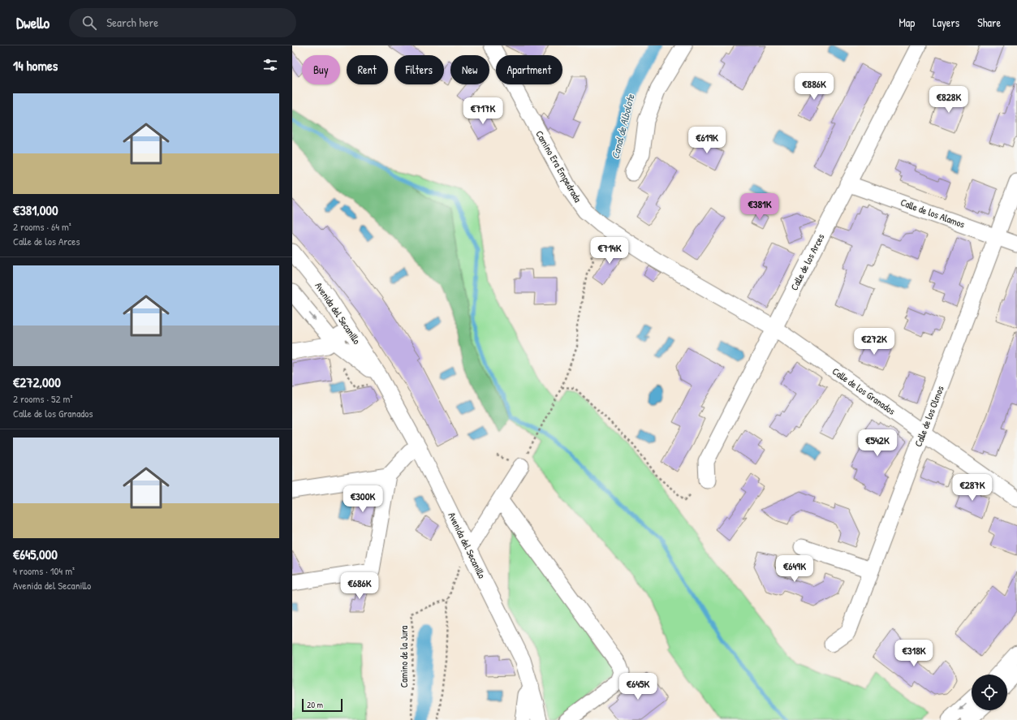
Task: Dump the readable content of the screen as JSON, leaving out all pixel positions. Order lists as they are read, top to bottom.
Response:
{
  "streets": {
    "street": [
      "Camino Era Empedrada",
      "Calle de los Alamos",
      "Calle de los Arces",
      "Avenida del Secanillo",
      "Calle de los Granados",
      "Calle de los Olmos"
    ],
    "path": ["Camino de la Jura"]
  },
  "crossings": [
    ["Camino Era Empedrada", "Calle de los Arces"],
    ["Camino Era Empedrada", "Calle de los Granados"],
    ["Calle de los Alamos", "Calle de los Arces"],
    ["Calle de los Alamos", "Calle de los Olmos"],
    ["Calle de los Arces", "Calle de los Granados"],
    ["Calle de los Granados", "Calle de los Olmos"]
  ],
  "water": ["Canal de Albolote"],
  "scale_bar": "20 m",
  "page": {
    "header": "Dwello",
    "search": "Search here",
    "nav": ["Map", "Layers", "Share"],
    "heading": "14 homes",
    "chip": [
      "Buy",
      "Rent",
      "Filters",
      "New",
      "Apartment"
    ],
    "price": [
      "€886K",
      "€828K",
      "€717K",
      "€619K",
      "€381K",
      "€714K",
      "€272K",
      "€542K",
      "€287K",
      "€300K",
      "€649K",
      "€686K",
      "€318K",
      "€645K"
    ],
    "list": [
      {
        "name": "€381,000",
        "note": "2 rooms · 64 m² · Calle de los Arces"
      },
      {
        "name": "€272,000",
        "note": "2 rooms · 52 m² · Calle de los Granados"
      },
      {
        "name": "€645,000",
        "note": "4 rooms · 104 m² · Avenida del Secanillo"
      }
    ],
    "scale": "20 m"
  }
}
